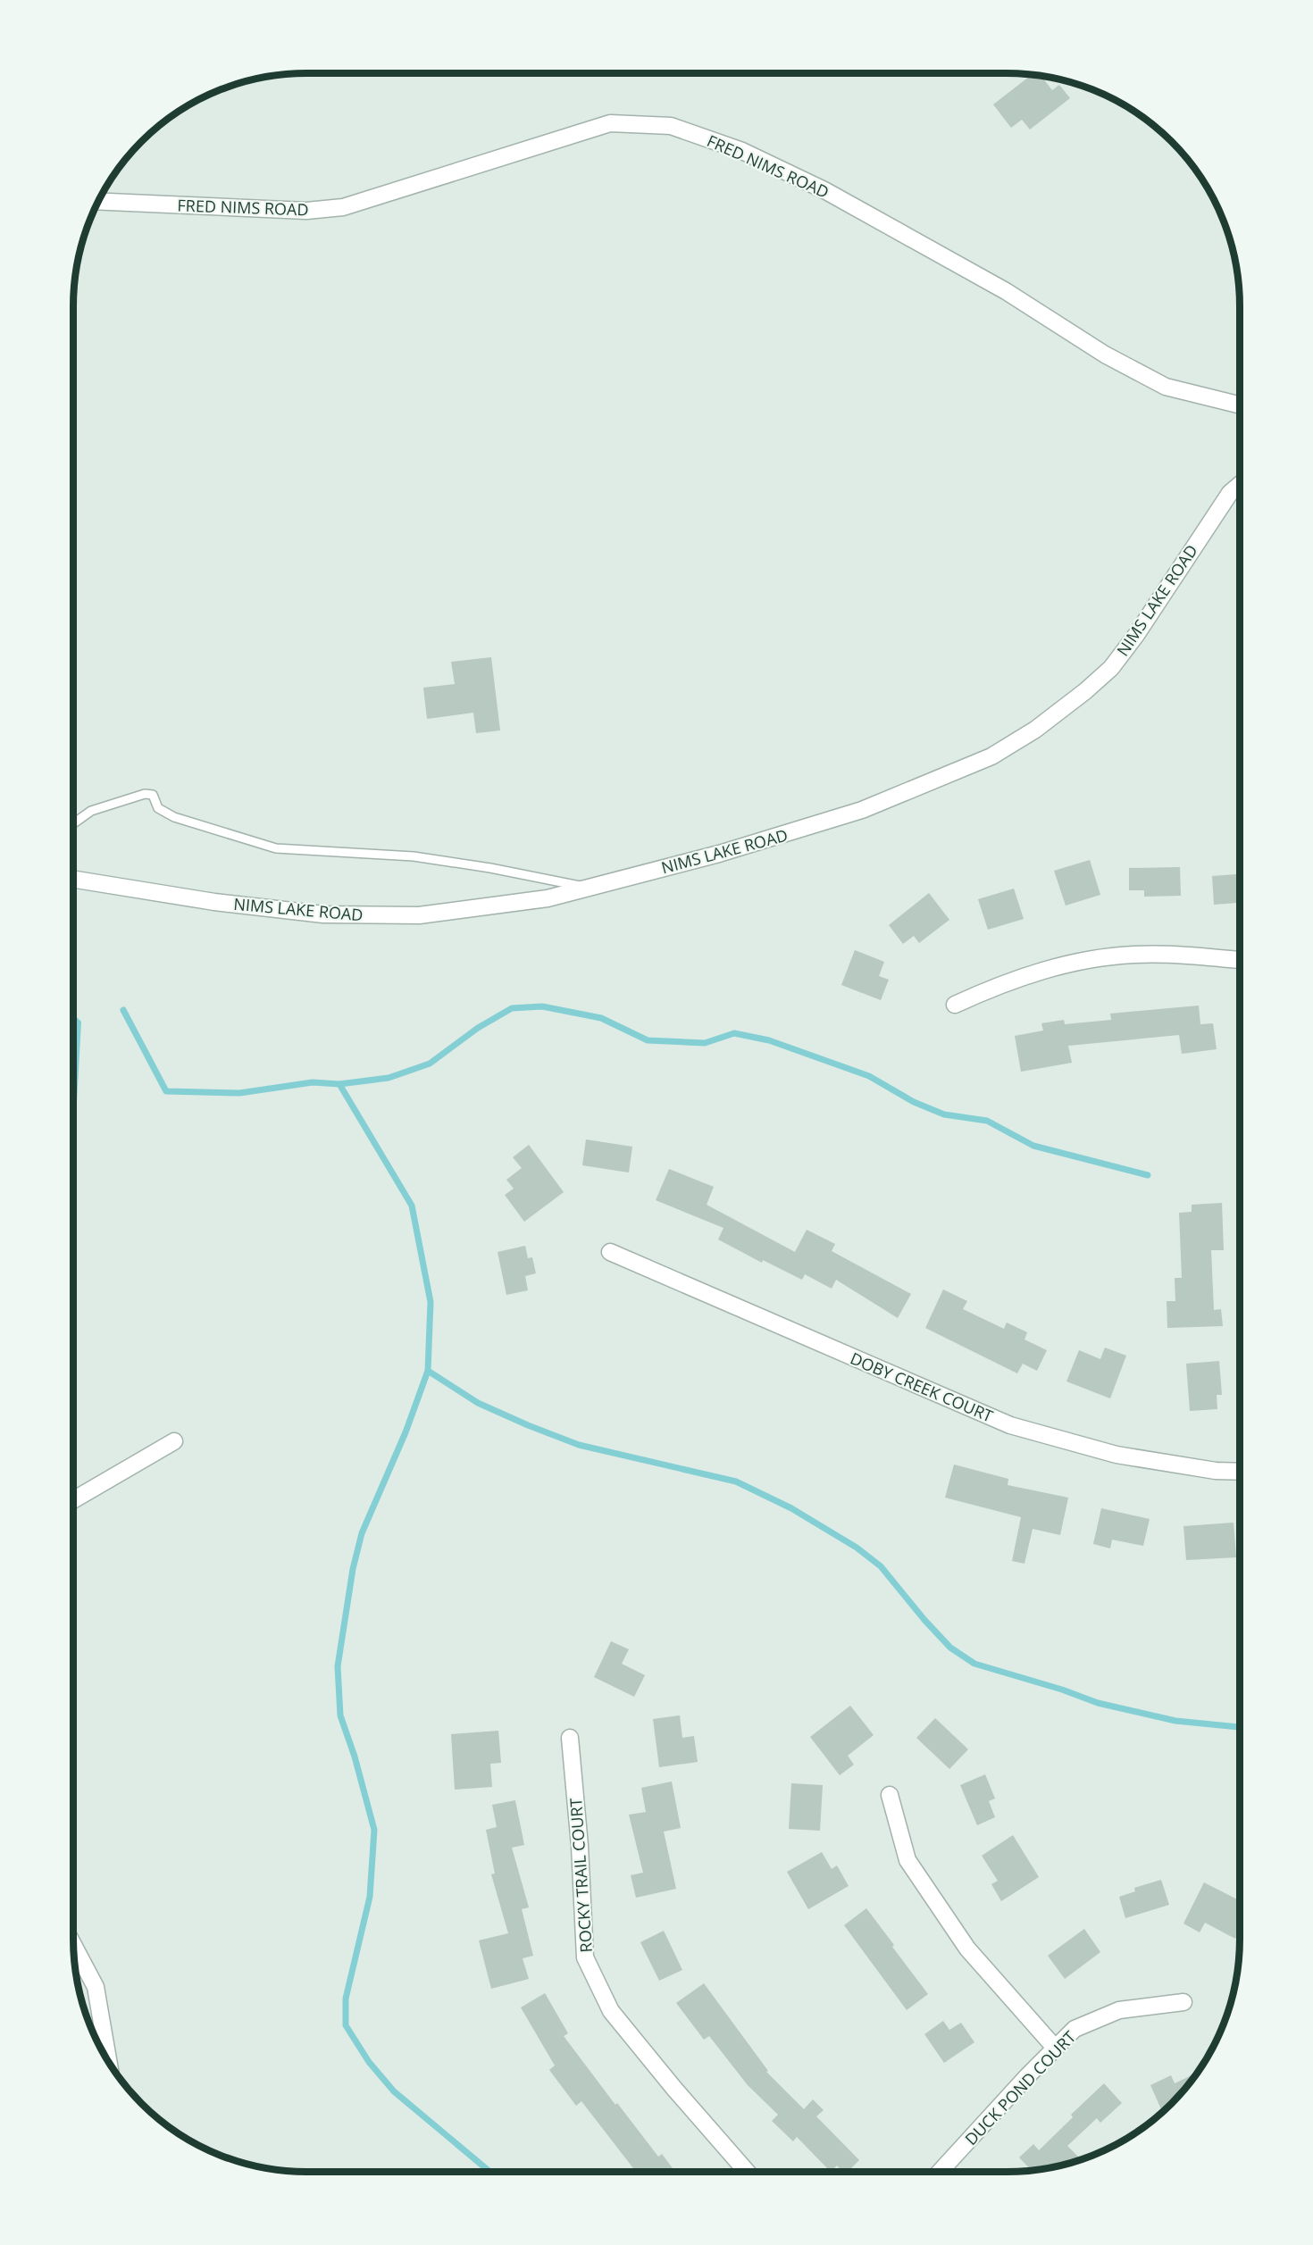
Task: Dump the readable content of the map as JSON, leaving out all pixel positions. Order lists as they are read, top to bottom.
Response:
{
  "streets": {
    "street": [
      "FRED NIMS ROAD",
      "NIMS LAKE ROAD",
      "DOBY CREEK COURT",
      "ROCKY TRAIL COURT",
      "DUCK POND COURT"
    ]
  }
}
